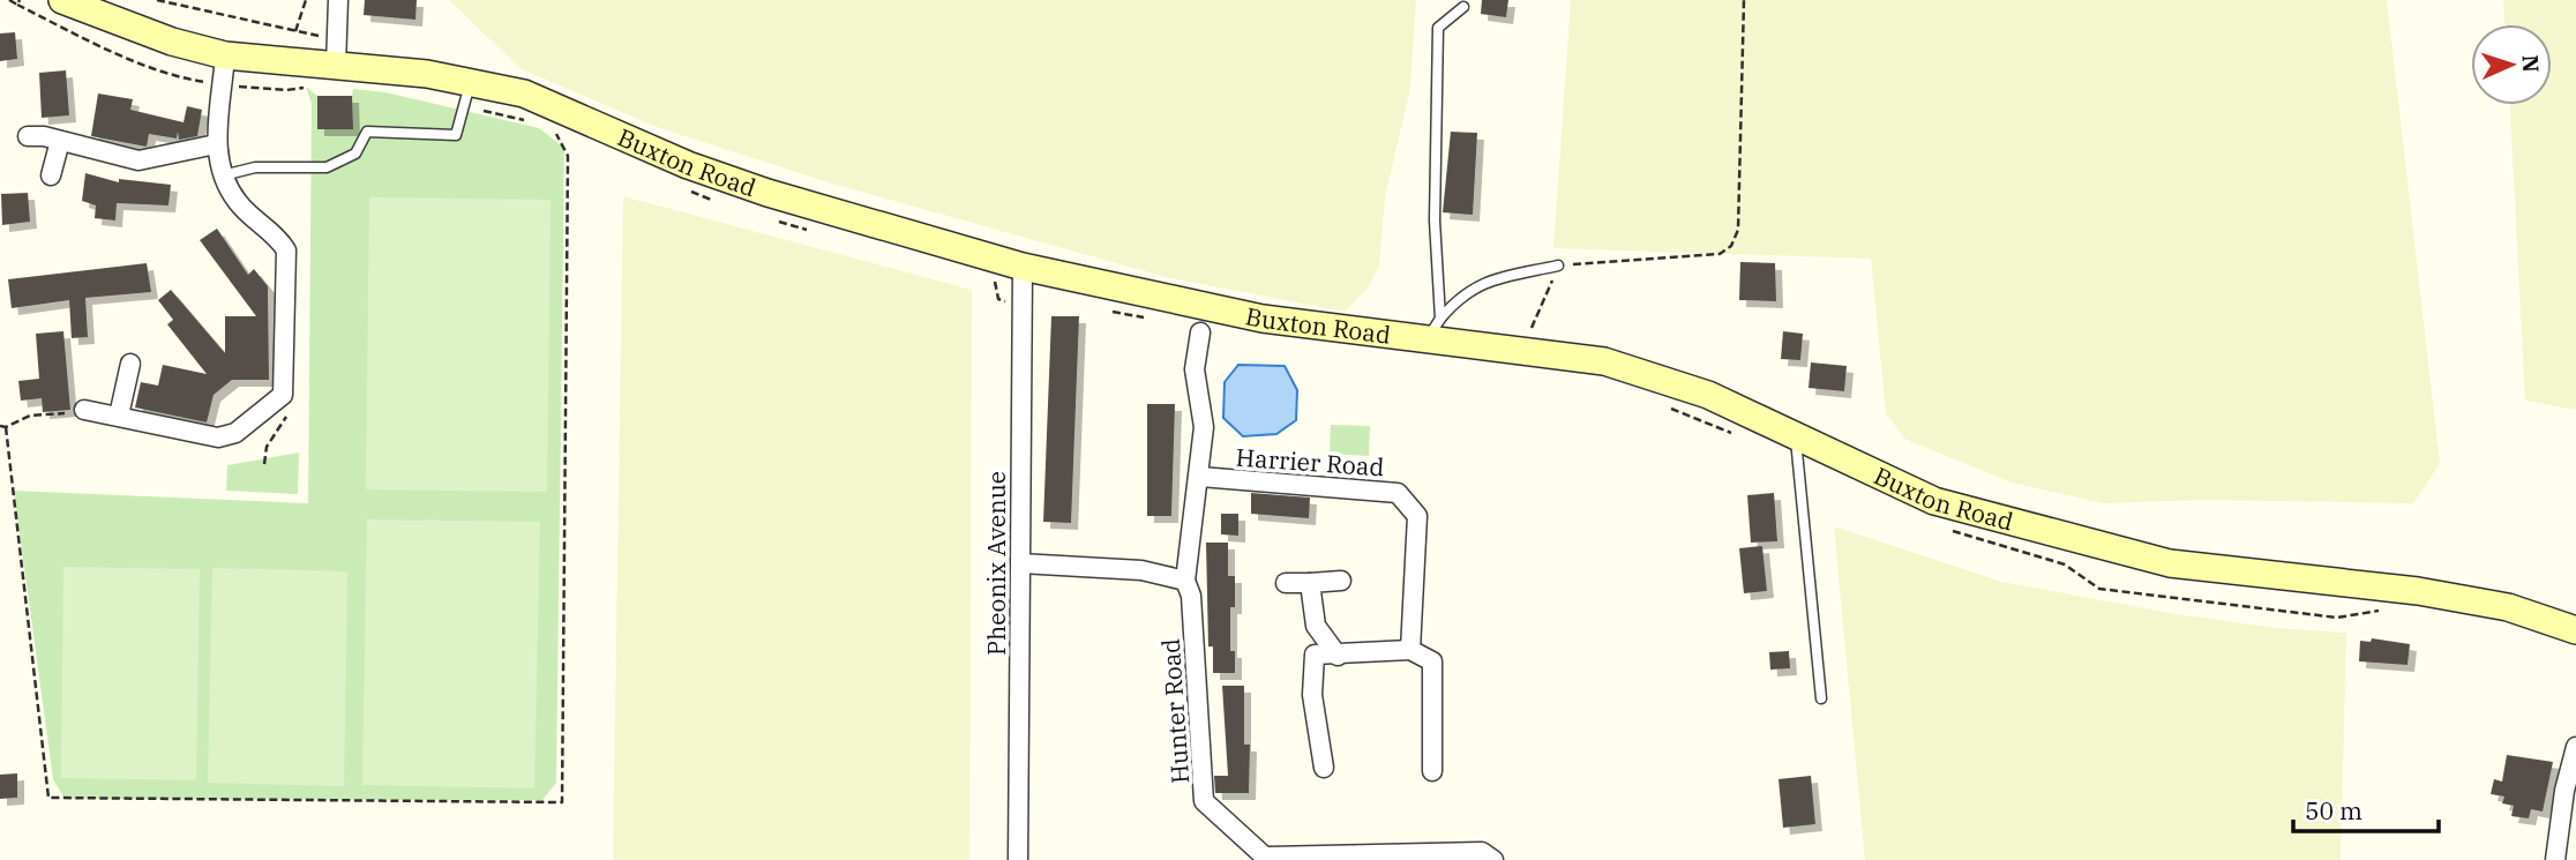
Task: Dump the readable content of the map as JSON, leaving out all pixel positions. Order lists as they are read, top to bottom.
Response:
{
  "streets": {
    "street": [
      "Buxton Road",
      "Harrier Road",
      "Pheonix Avenue",
      "Hunter Road"
    ]
  },
  "crossings": [
    ["Buxton Road", "Pheonix Avenue"],
    ["Harrier Road", "Hunter Road"]
  ],
  "scale_bar": "50 m",
  "north": "right"
}
